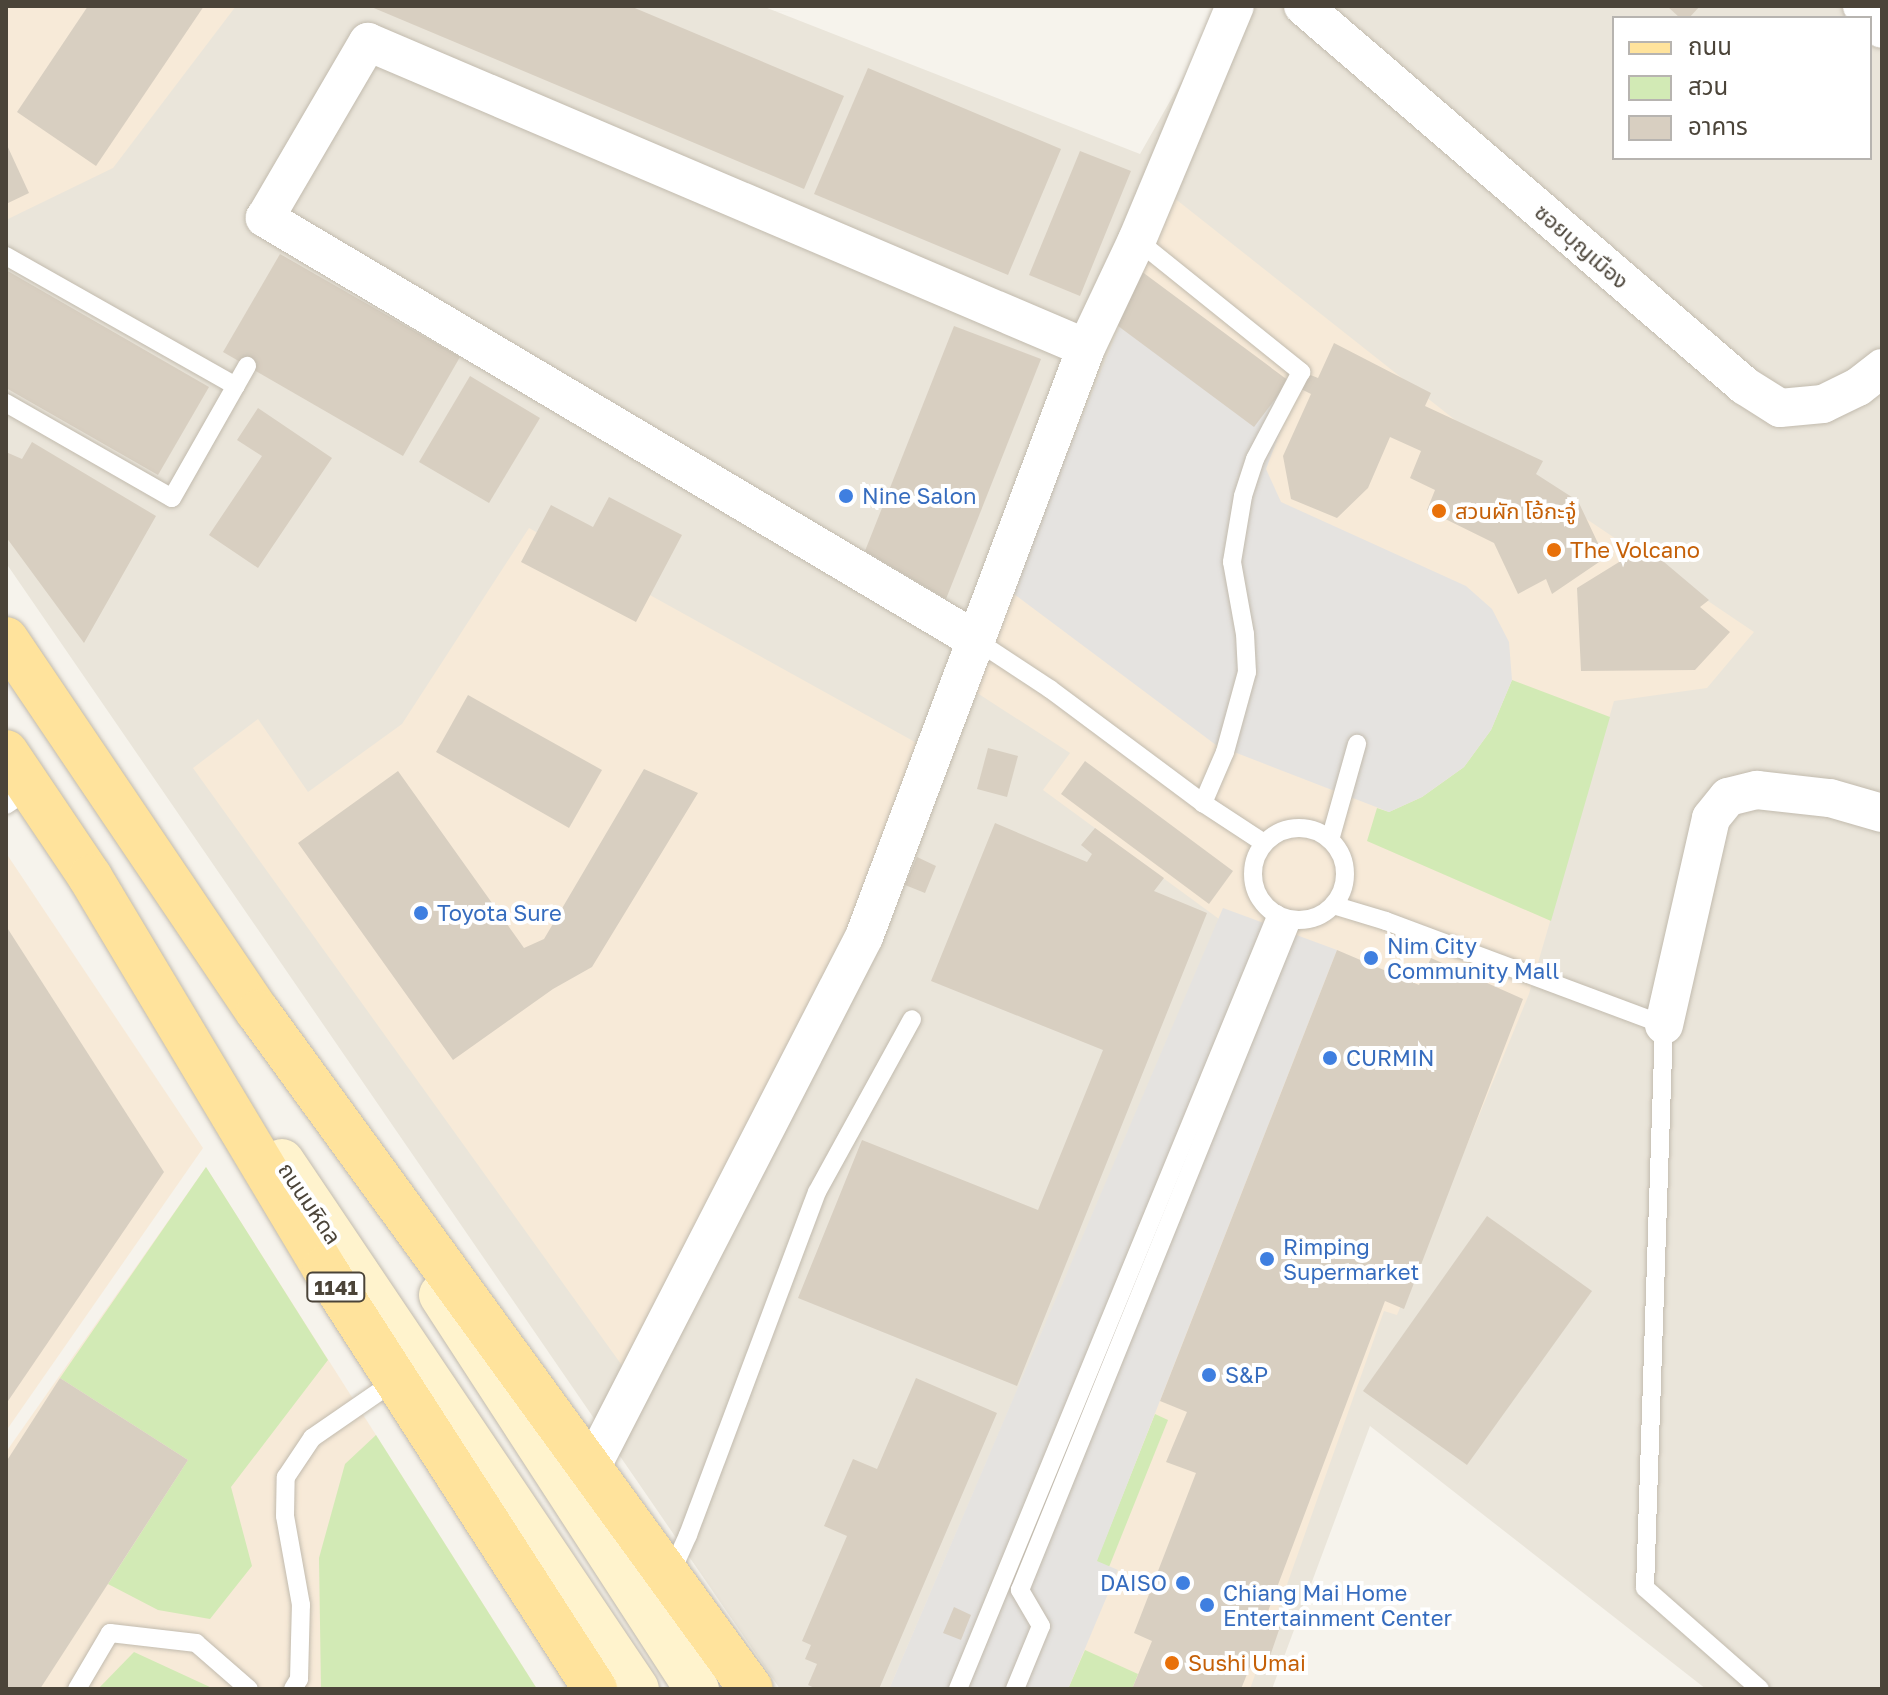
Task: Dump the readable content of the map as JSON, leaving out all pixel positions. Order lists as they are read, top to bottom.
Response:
{
  "streets": {
    "main road": ["ถนนมหิดล", "1141"],
    "street": ["ซอยบุญเมือง"]
  },
  "places": [
    "Nine Salon",
    "สวนผัก โอ้กะจู๋",
    "The Volcano",
    "Toyota Sure",
    "Nim City Community Mall",
    "CURMIN",
    "Rimping Supermarket",
    "S&P",
    "DAISO",
    "Chiang Mai Home Entertainment Center",
    "Sushi Umai"
  ],
  "legend": ["ถนน", "สวน", "อาคาร"]
}
